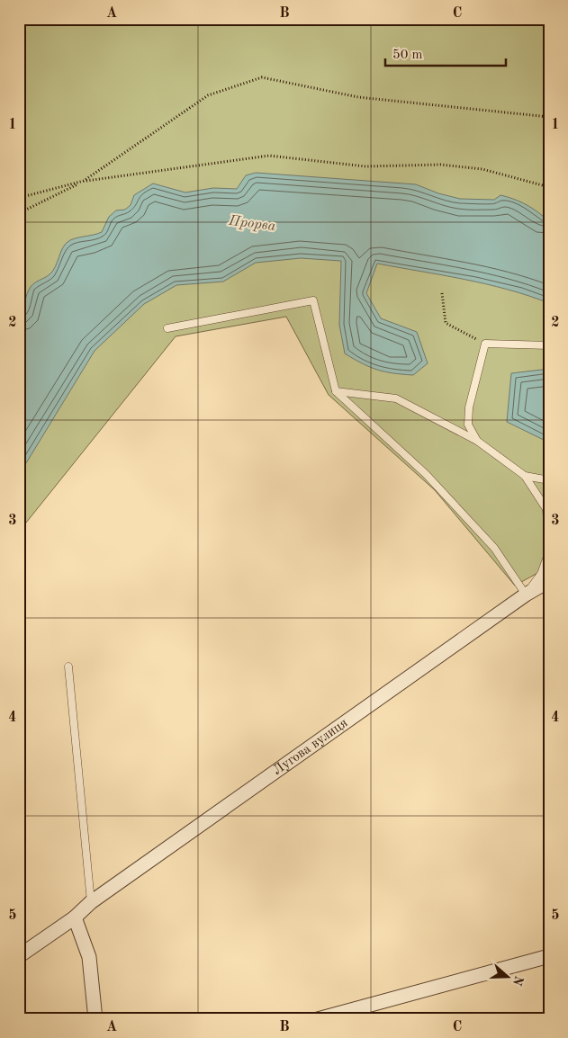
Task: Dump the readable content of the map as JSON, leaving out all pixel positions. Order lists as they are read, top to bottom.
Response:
{
  "streets": {
    "street": ["Лугова вулиця"]
  },
  "water": ["Прорва"],
  "scale_bar": "50 m",
  "north": "right",
  "grid": {
    "columns": ["A", "B", "C"],
    "rows": [
      "1",
      "2",
      "3",
      "4",
      "5"
    ]
  }
}
